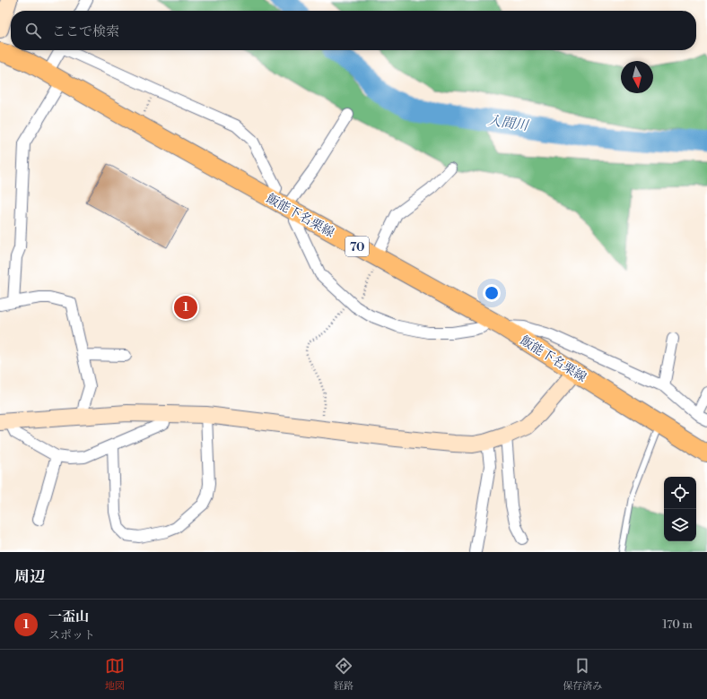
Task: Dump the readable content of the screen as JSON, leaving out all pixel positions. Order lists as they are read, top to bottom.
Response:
{
  "streets": {
    "main road": ["飯能下名栗線", "70"]
  },
  "water": ["入間川"],
  "north": "bottom",
  "page": {
    "search": "ここで検索",
    "pins": "1",
    "heading": "周辺",
    "list": [
      {
        "mark": "1",
        "name": "一盃山",
        "note": "スポット",
        "value": "170 m"
      }
    ],
    "nav": ["地図", "経路", "保存済み"]
  }
}
